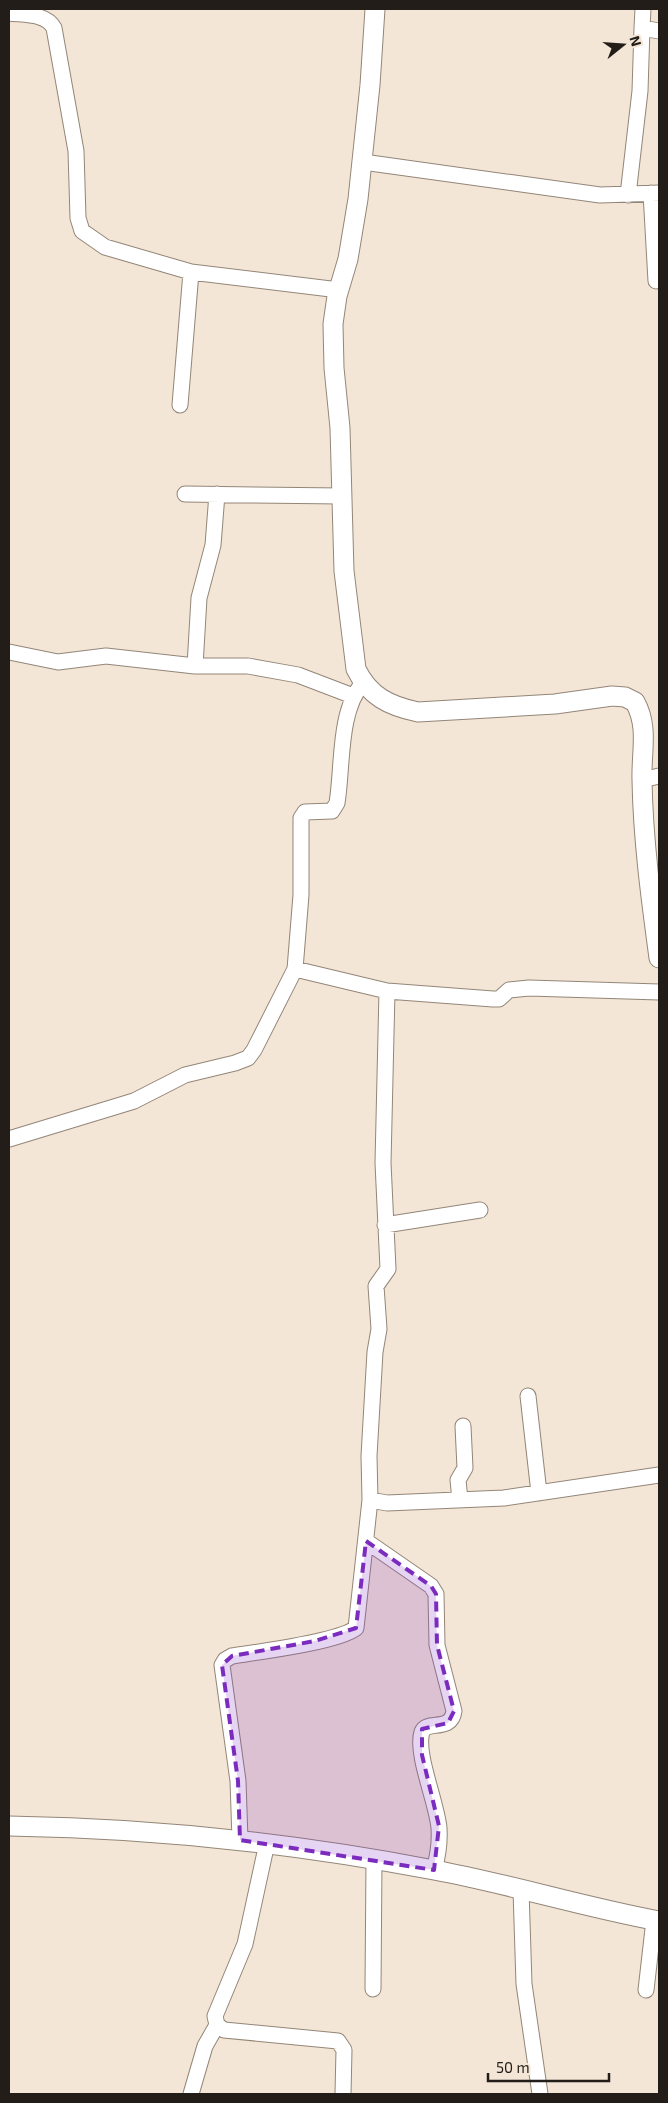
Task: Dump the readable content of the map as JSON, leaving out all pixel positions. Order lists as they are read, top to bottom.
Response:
{
  "scale_bar": "50 m",
  "north": "right"
}
